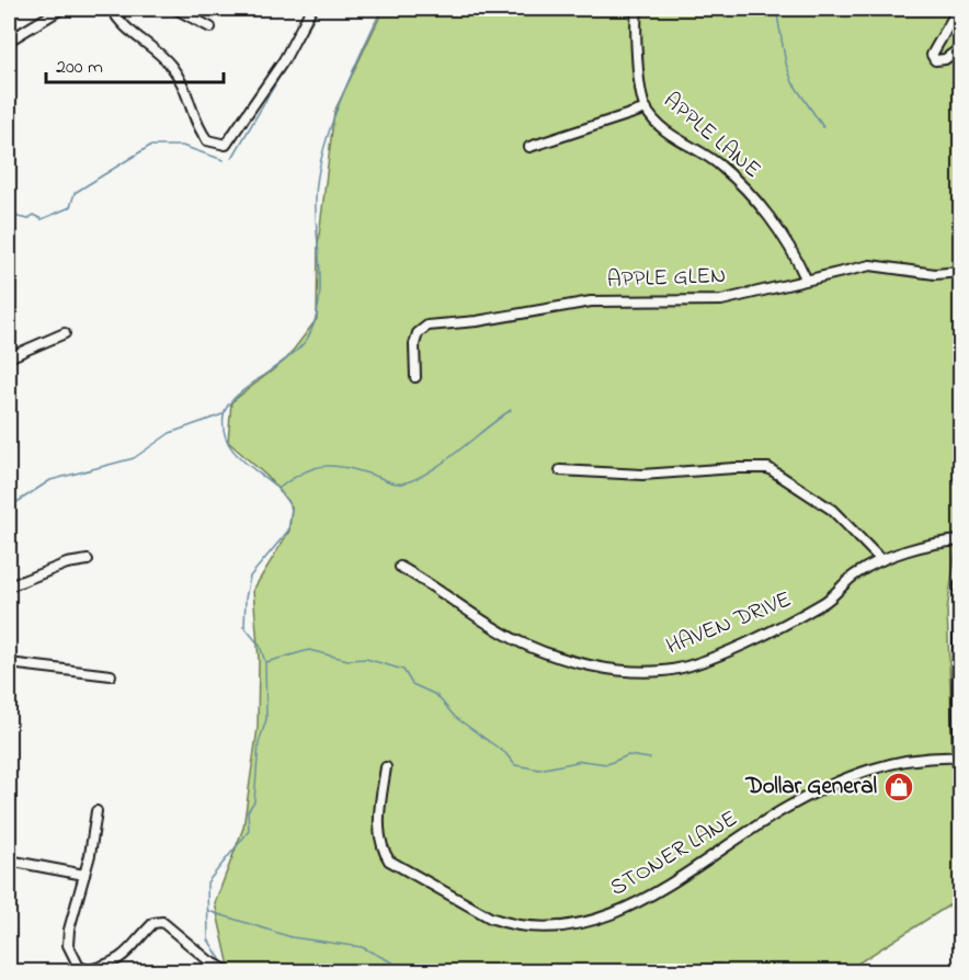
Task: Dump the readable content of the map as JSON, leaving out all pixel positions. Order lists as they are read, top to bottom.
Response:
{
  "streets": {
    "street": [
      "APPLE LANE",
      "APPLE GLEN",
      "HAVEN DRIVE",
      "STONER LANE"
    ]
  },
  "crossings": [
    ["APPLE LANE", "APPLE GLEN"]
  ],
  "places": {
    "shop": ["Dollar General"]
  },
  "scale_bar": "200 m"
}
